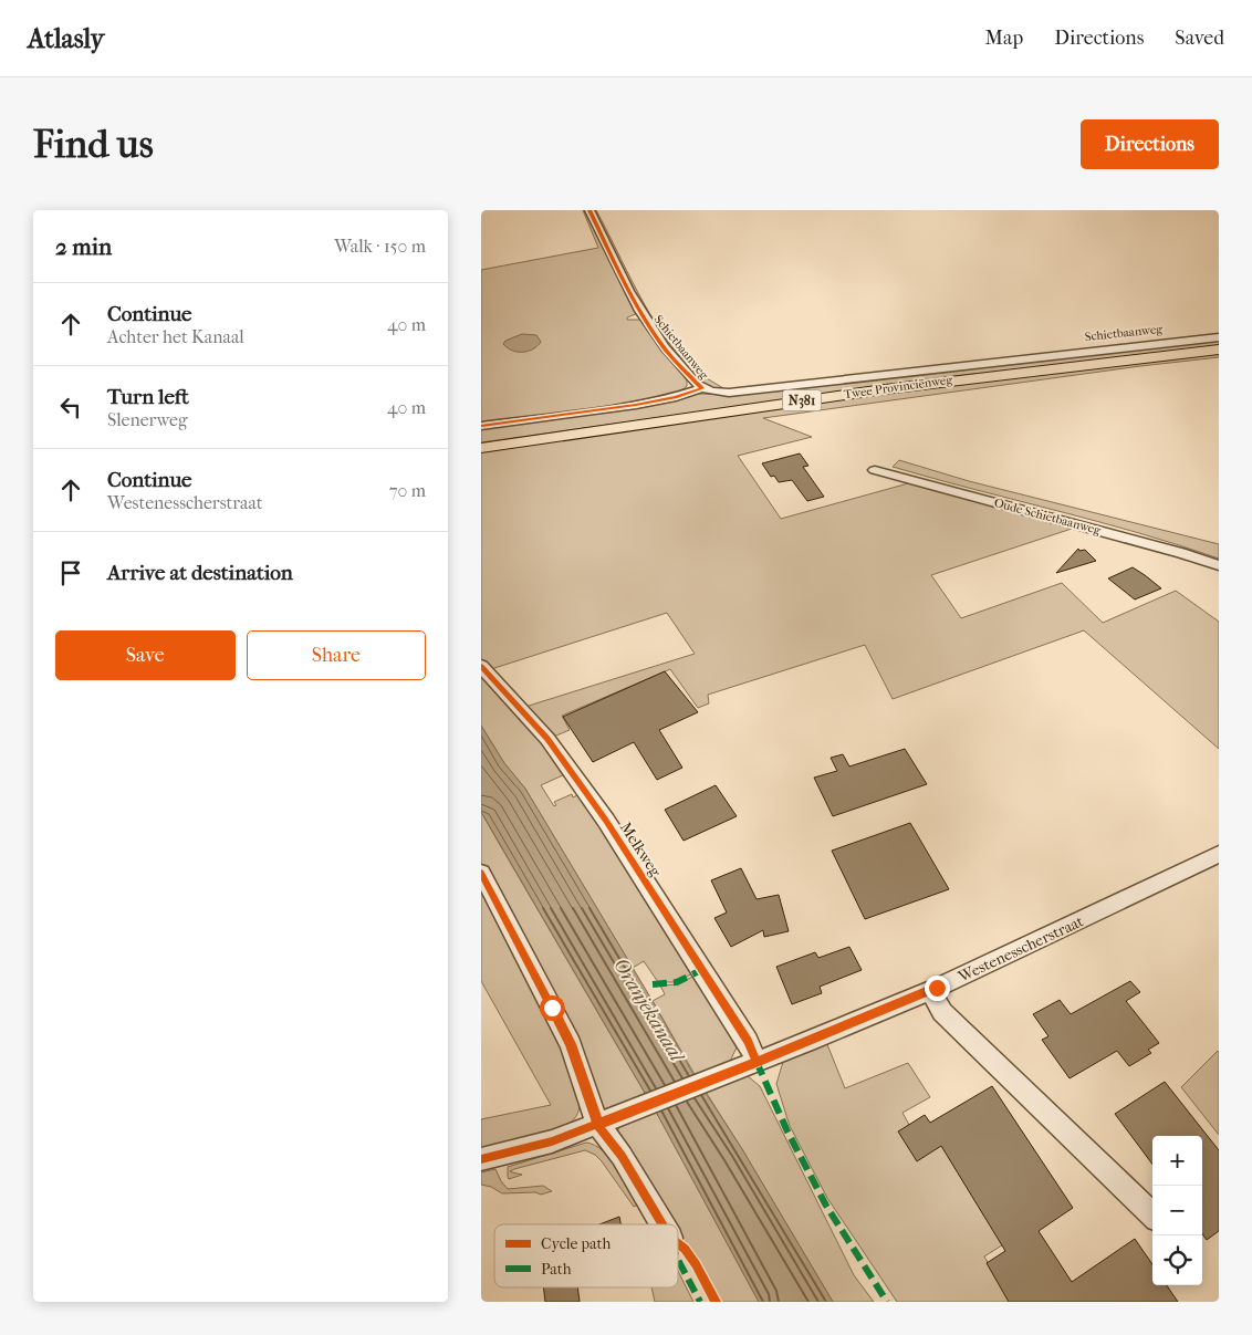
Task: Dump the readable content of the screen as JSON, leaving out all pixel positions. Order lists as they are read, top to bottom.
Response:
{
  "streets": {
    "main road": ["Twee Provinciënweg", "N381"],
    "street": [
      "Schietbaanweg",
      "Oude Schietbaanweg",
      "Melkweg",
      "Westenesscherstraat"
    ]
  },
  "crossings": [
    ["Melkweg", "Westenesscherstraat"]
  ],
  "water": ["Oranjekanaal"],
  "legend": ["Cycle path", "Path"],
  "page": {
    "header": "Atlasly",
    "nav": ["Map", "Directions", "Saved"],
    "buttons": [
      "Directions",
      ["Save", "Share"]
    ],
    "title": "Find us",
    "heading": ["2 min", "Walk · 150 m"],
    "list": [
      ["Continue", "Achter het Kanaal", "40 m"],
      ["Turn left", "Slenerweg", "40 m"],
      ["Continue", "Westenesscherstraat", "70 m"],
      "Arrive at destination"
    ],
    "map_buttons": ["+", "−"]
  }
}
